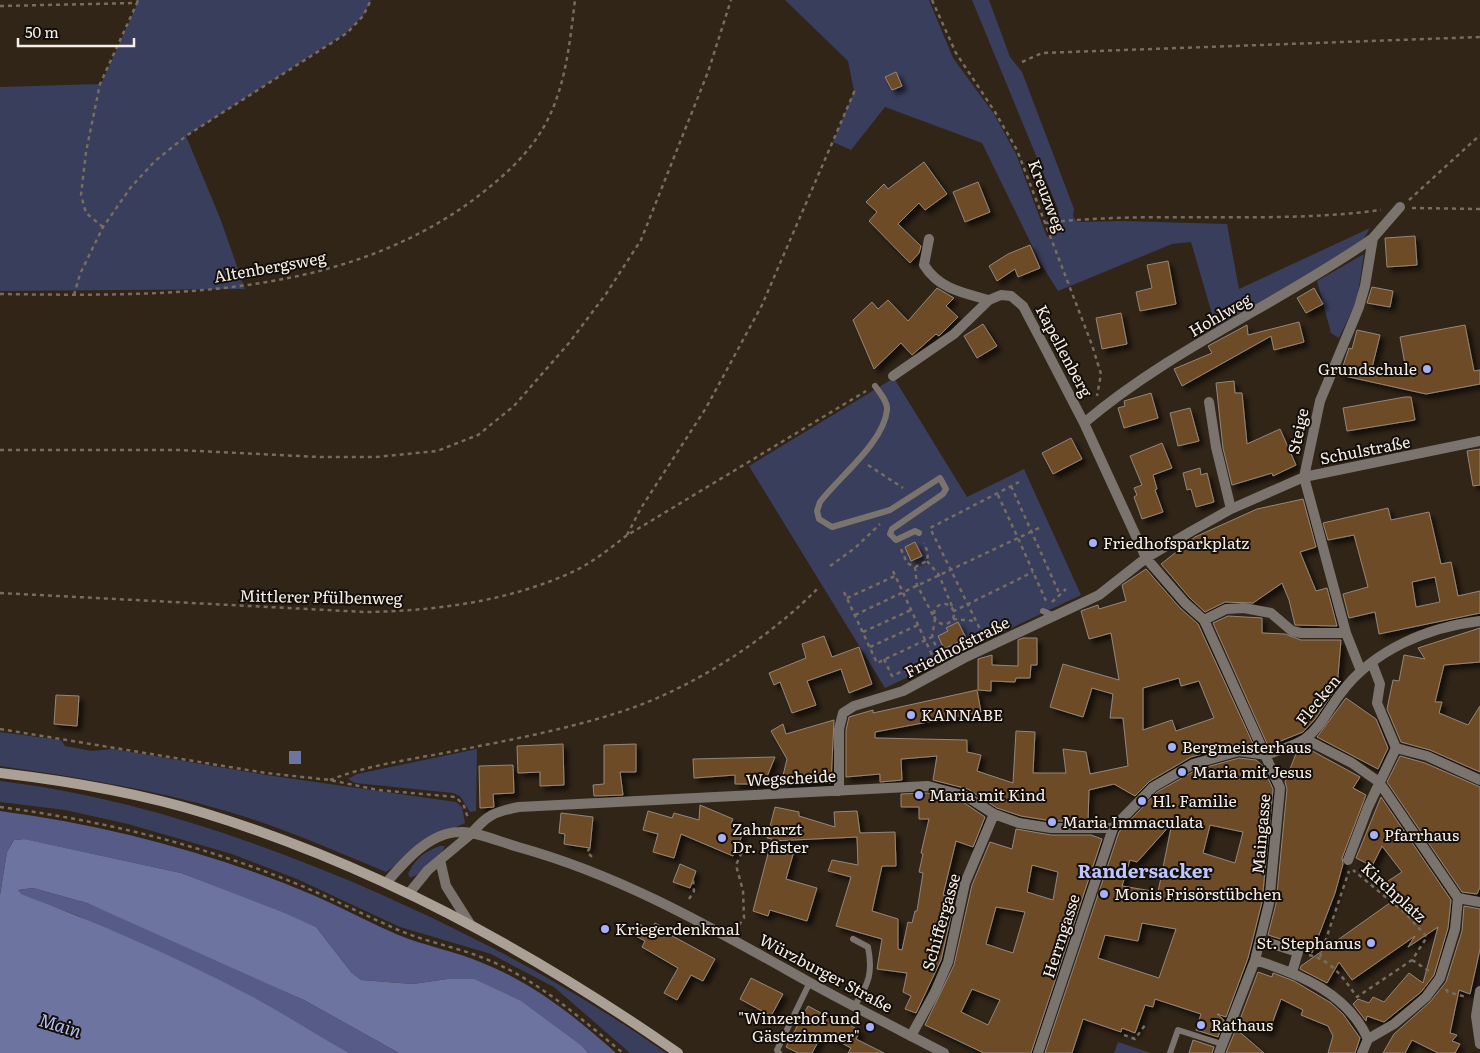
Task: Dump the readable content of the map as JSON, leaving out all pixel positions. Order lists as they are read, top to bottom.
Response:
{
  "streets": {
    "street": [
      "Hohlweg",
      "Kapellenberg",
      "Steige",
      "Schulstraße",
      "Friedhofstraße",
      "Flecken",
      "Wegscheide",
      "Maingasse",
      "Schiffergasse",
      "Herrngasse",
      "Würzburger Straße"
    ],
    "path": [
      "Kreuzweg",
      "Altenbergsweg",
      "Mittlerer Pfülbenweg",
      "Kirchplatz"
    ]
  },
  "crossings": [
    ["Kreuzweg", "Hohlweg"],
    ["Hohlweg", "Kapellenberg"],
    ["Hohlweg", "Steige"],
    ["Kapellenberg", "Schulstraße"],
    ["Kapellenberg", "Friedhofstraße"],
    ["Kapellenberg", "Maingasse"],
    ["Steige", "Schulstraße"],
    ["Steige", "Flecken"],
    ["Schulstraße", "Friedhofstraße"],
    ["Schulstraße", "Maingasse"],
    ["Friedhofstraße", "Wegscheide"],
    ["Friedhofstraße", "Maingasse"],
    ["Flecken", "Maingasse"],
    ["Flecken", "Herrngasse"],
    ["Wegscheide", "Schiffergasse"],
    ["Wegscheide", "Herrngasse"],
    ["Wegscheide", "Würzburger Straße"],
    ["Maingasse", "Herrngasse"],
    ["Schiffergasse", "Würzburger Straße"]
  ],
  "districts": ["Randersacker"],
  "water": ["Main"],
  "places": [
    "Grundschule",
    "Friedhofsparkplatz",
    "KANNABE",
    "Bergmeisterhaus",
    "Maria mit Jesus",
    "Maria mit Kind",
    "Hl. Familie",
    "Maria Immaculata",
    "Pfarrhaus",
    "Zahnarzt Dr. Pfister",
    "Monis Frisörstübchen",
    "Kriegerdenkmal",
    "St. Stephanus",
    "Rathaus",
    "\"Winzerhof und Gästezimmer\""
  ],
  "scale_bar": "50 m"
}
